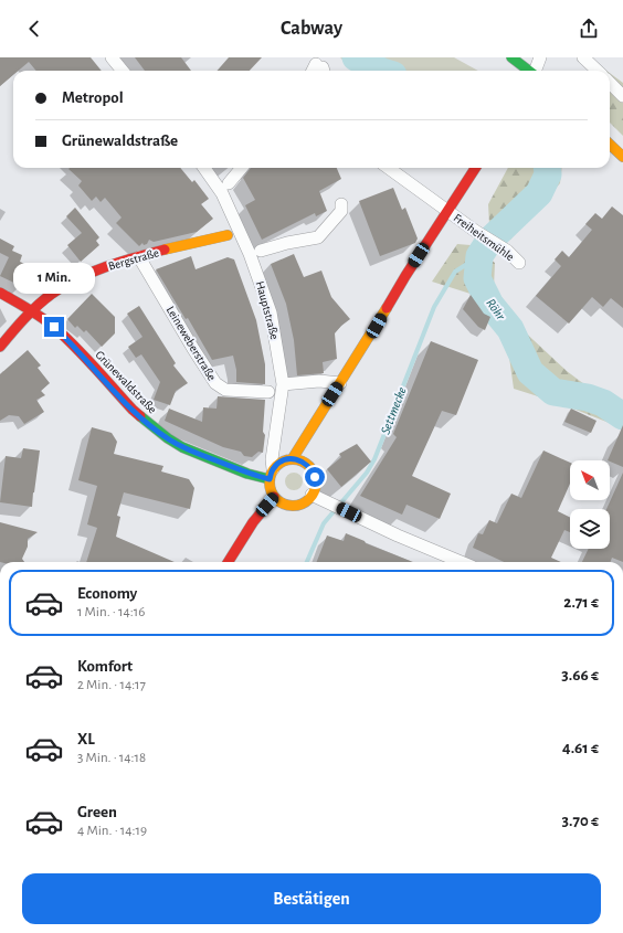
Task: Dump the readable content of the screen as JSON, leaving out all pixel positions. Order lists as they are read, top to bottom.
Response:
{
  "streets": {
    "street": [
      "Freiheitsmühle",
      "Bergstraße",
      "Hauptstraße",
      "Leineweberstraße",
      "Grünewaldstraße"
    ]
  },
  "crossings": [
    ["Bergstraße", "Hauptstraße"],
    ["Bergstraße", "Leineweberstraße"],
    ["Bergstraße", "Grünewaldstraße"],
    ["Hauptstraße", "Grünewaldstraße"]
  ],
  "water": ["Röhr", "Settmecke"],
  "north": "top left",
  "page": {
    "header": "Cabway",
    "banner": ["Metropol", "Grünewaldstraße"],
    "bubble": "1 Min.",
    "list": [
      {
        "name": "Economy",
        "note": "1 Min. · 14:16",
        "value": "2.71 €"
      },
      {
        "name": "Komfort",
        "note": "2 Min. · 14:17",
        "value": "3.66 €"
      },
      {
        "name": "XL",
        "note": "3 Min. · 14:18",
        "value": "4.61 €"
      },
      {
        "name": "Green",
        "note": "4 Min. · 14:19",
        "value": "3.70 €"
      }
    ],
    "buttons": "Bestätigen"
  }
}
